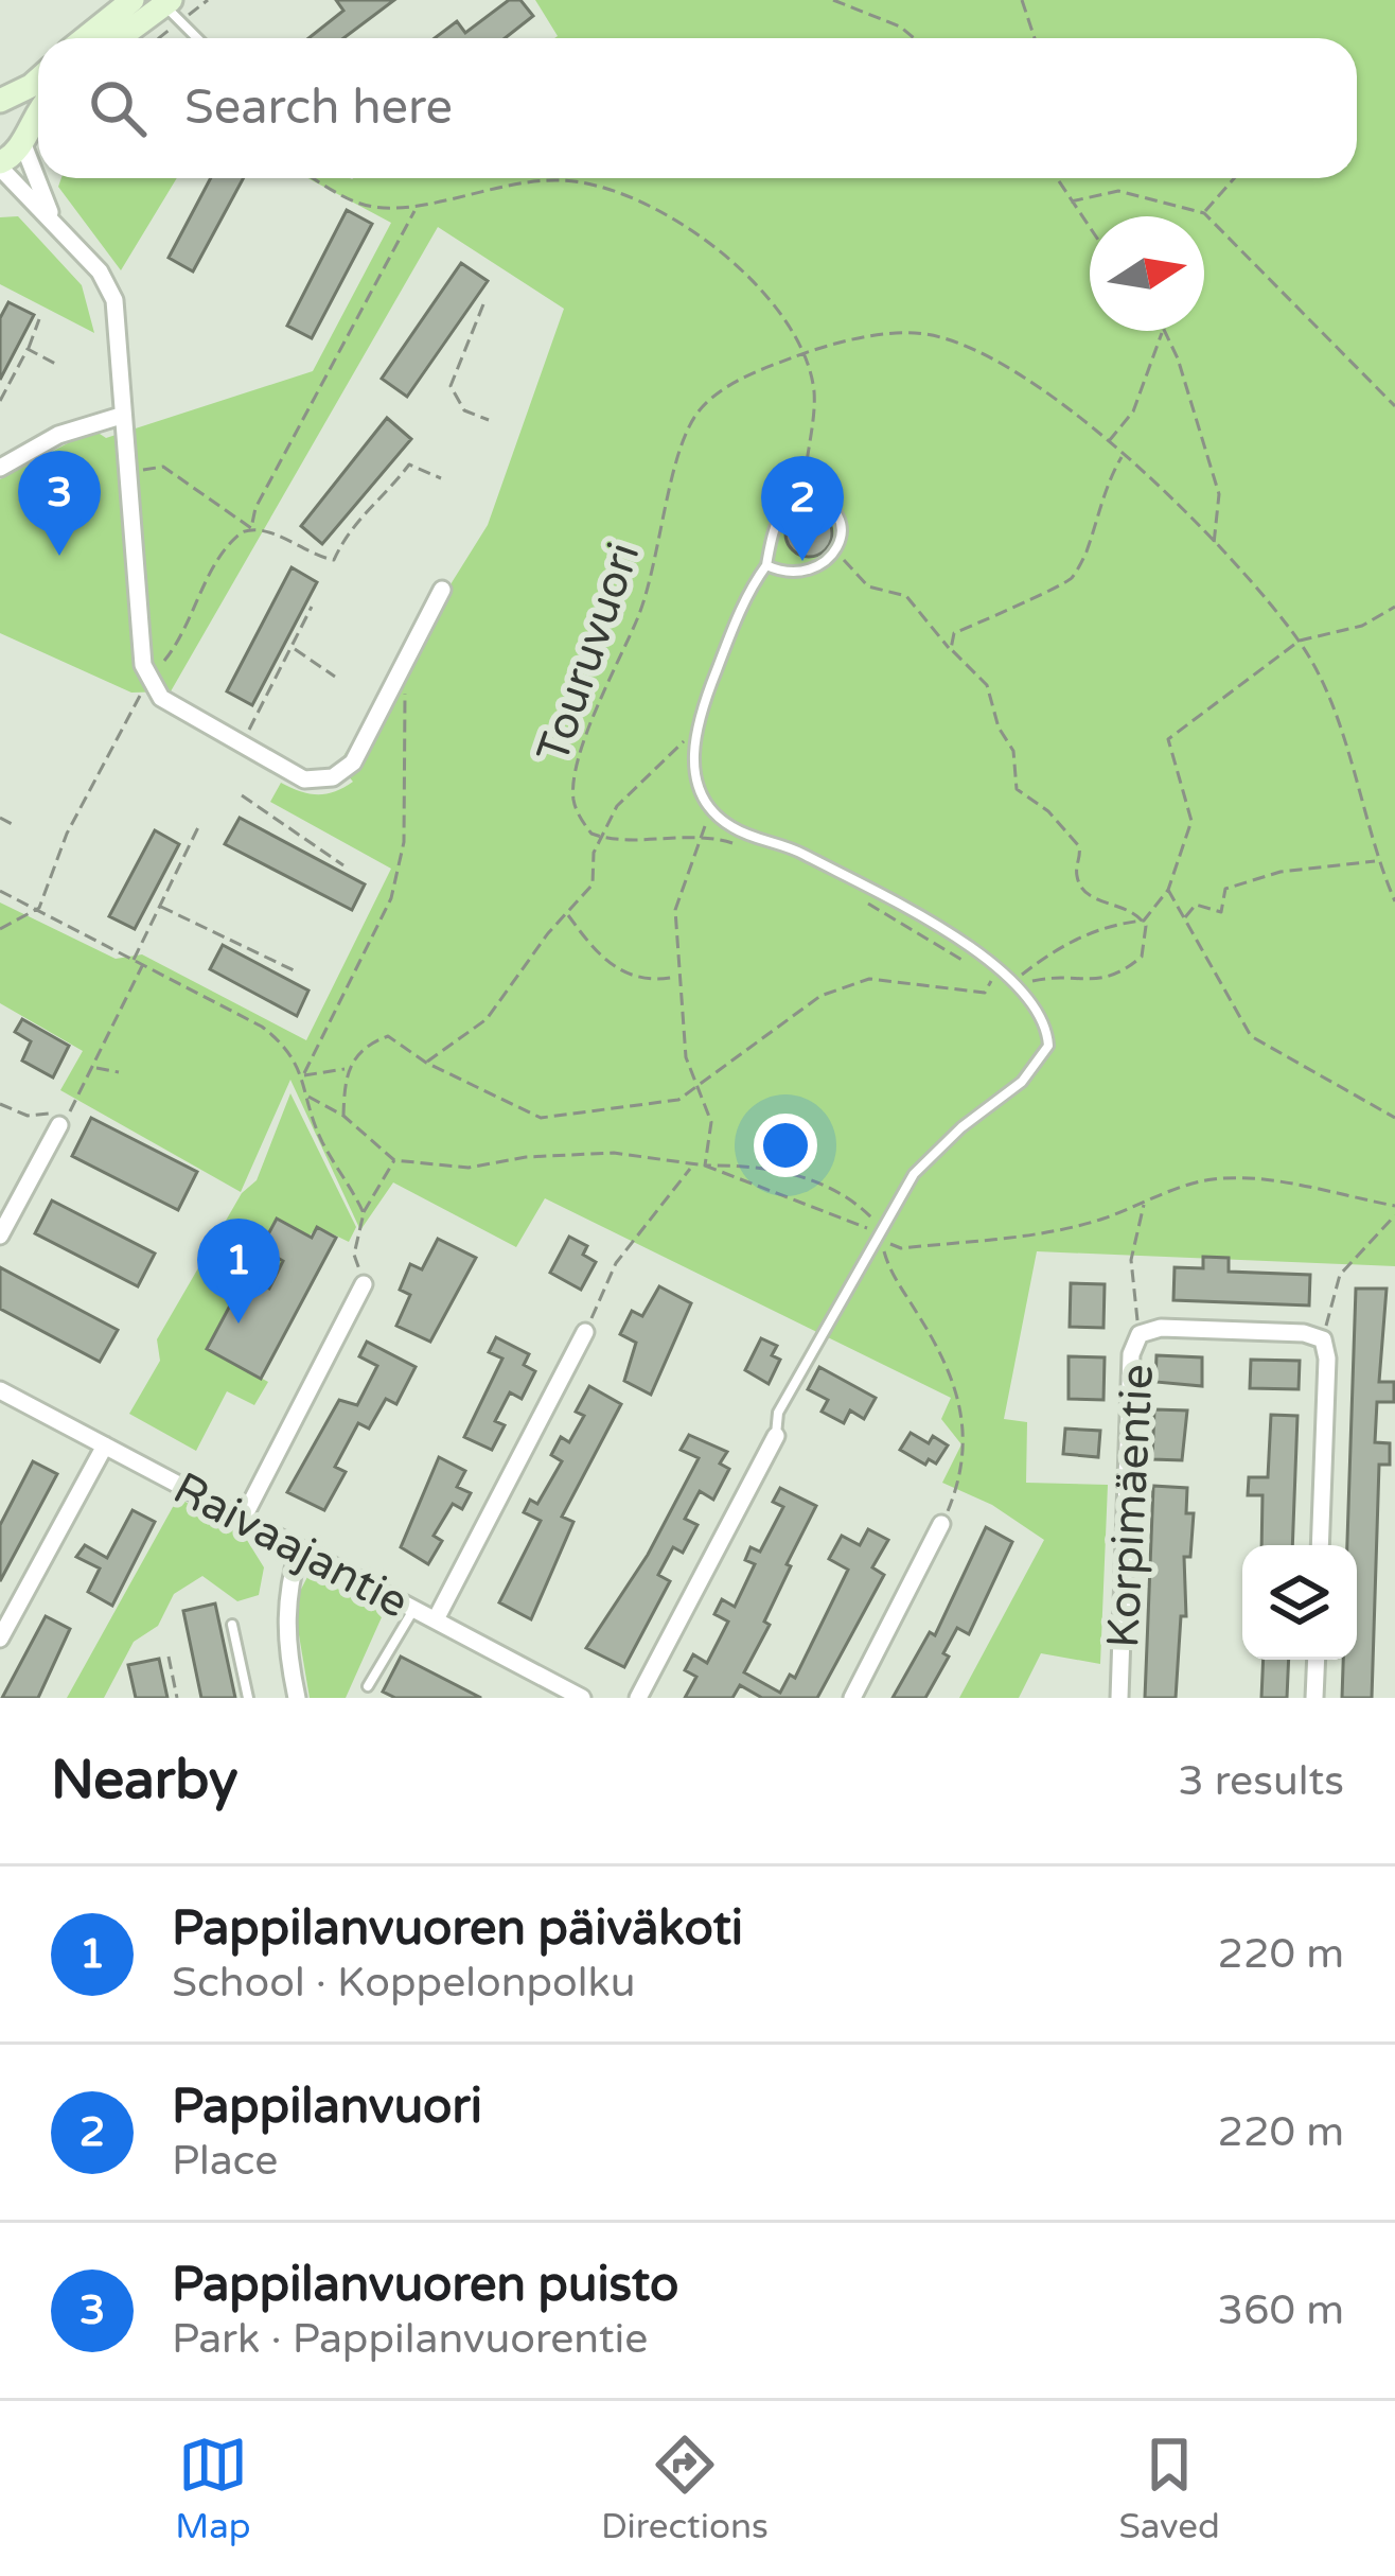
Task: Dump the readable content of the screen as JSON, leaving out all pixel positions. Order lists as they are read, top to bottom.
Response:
{
  "streets": {
    "street": ["Korpimäentie", "Raivaajantie"],
    "path": ["Touruvuori"]
  },
  "north": "right",
  "page": {
    "search": "Search here",
    "pins": ["3", "2", "1"],
    "heading": ["Nearby", "3 results"],
    "list": [
      {
        "mark": "1",
        "name": "Pappilanvuoren päiväkoti",
        "note": "School · Koppelonpolku",
        "value": "220 m"
      },
      {
        "mark": "2",
        "name": "Pappilanvuori",
        "note": "Place",
        "value": "220 m"
      },
      {
        "mark": "3",
        "name": "Pappilanvuoren puisto",
        "note": "Park · Pappilanvuorentie",
        "value": "360 m"
      }
    ],
    "nav": ["Map", "Directions", "Saved"]
  }
}
